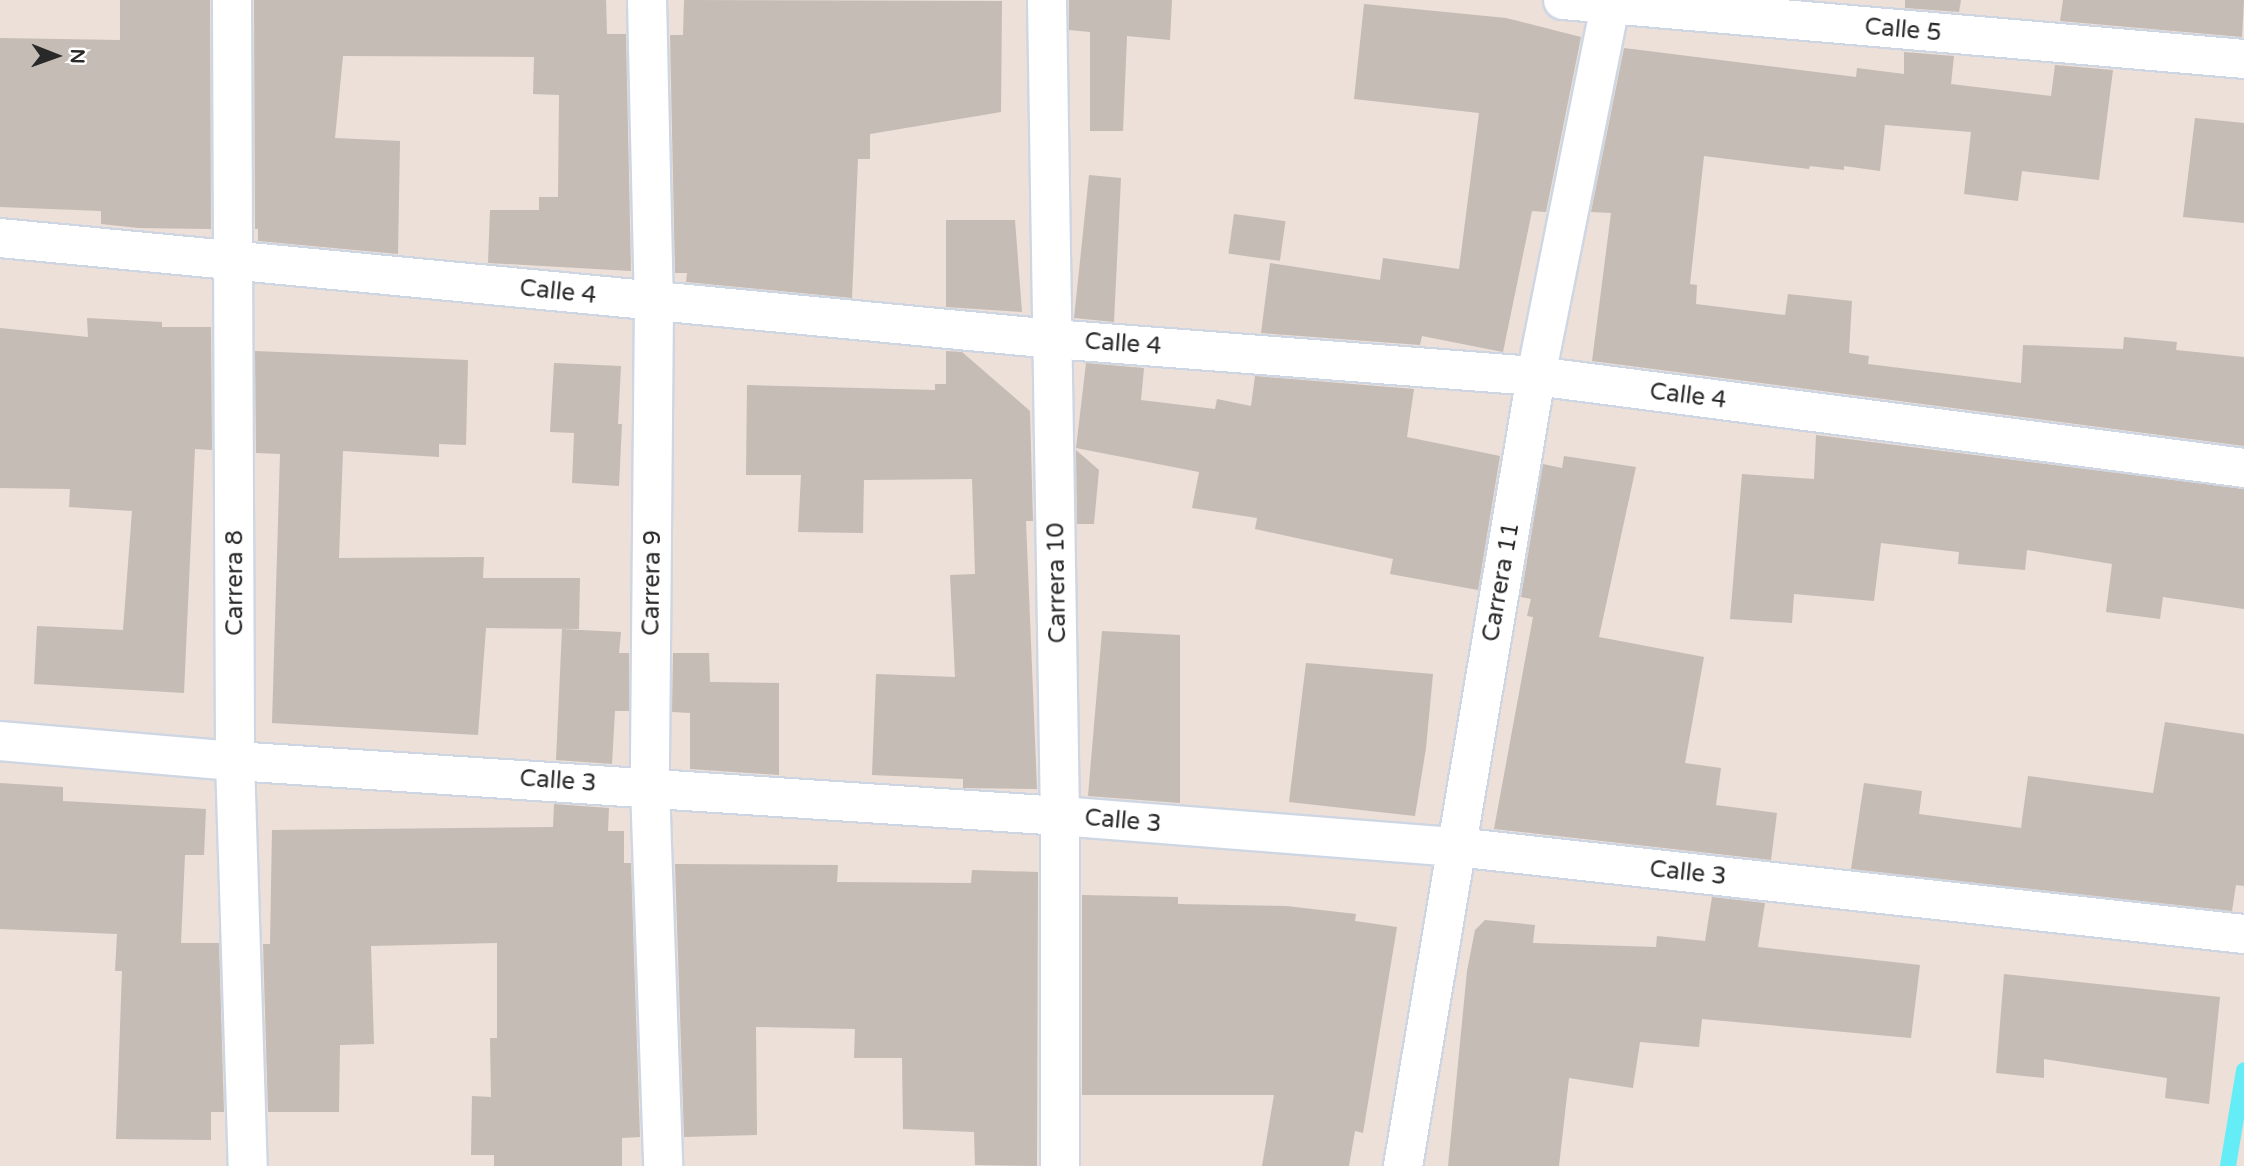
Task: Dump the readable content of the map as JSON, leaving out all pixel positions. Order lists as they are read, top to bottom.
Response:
{
  "streets": {
    "street": [
      "Calle 5",
      "Calle 4",
      "Carrera 11",
      "Carrera 8",
      "Carrera 9",
      "Carrera 10",
      "Calle 3"
    ]
  },
  "crossings": [
    ["Calle 5", "Carrera 11"],
    ["Calle 4", "Carrera 11"],
    ["Calle 4", "Carrera 8"],
    ["Calle 4", "Carrera 9"],
    ["Calle 4", "Carrera 10"],
    ["Carrera 11", "Calle 3"],
    ["Carrera 8", "Calle 3"],
    ["Carrera 9", "Calle 3"],
    ["Carrera 10", "Calle 3"]
  ],
  "north": "right"
}
